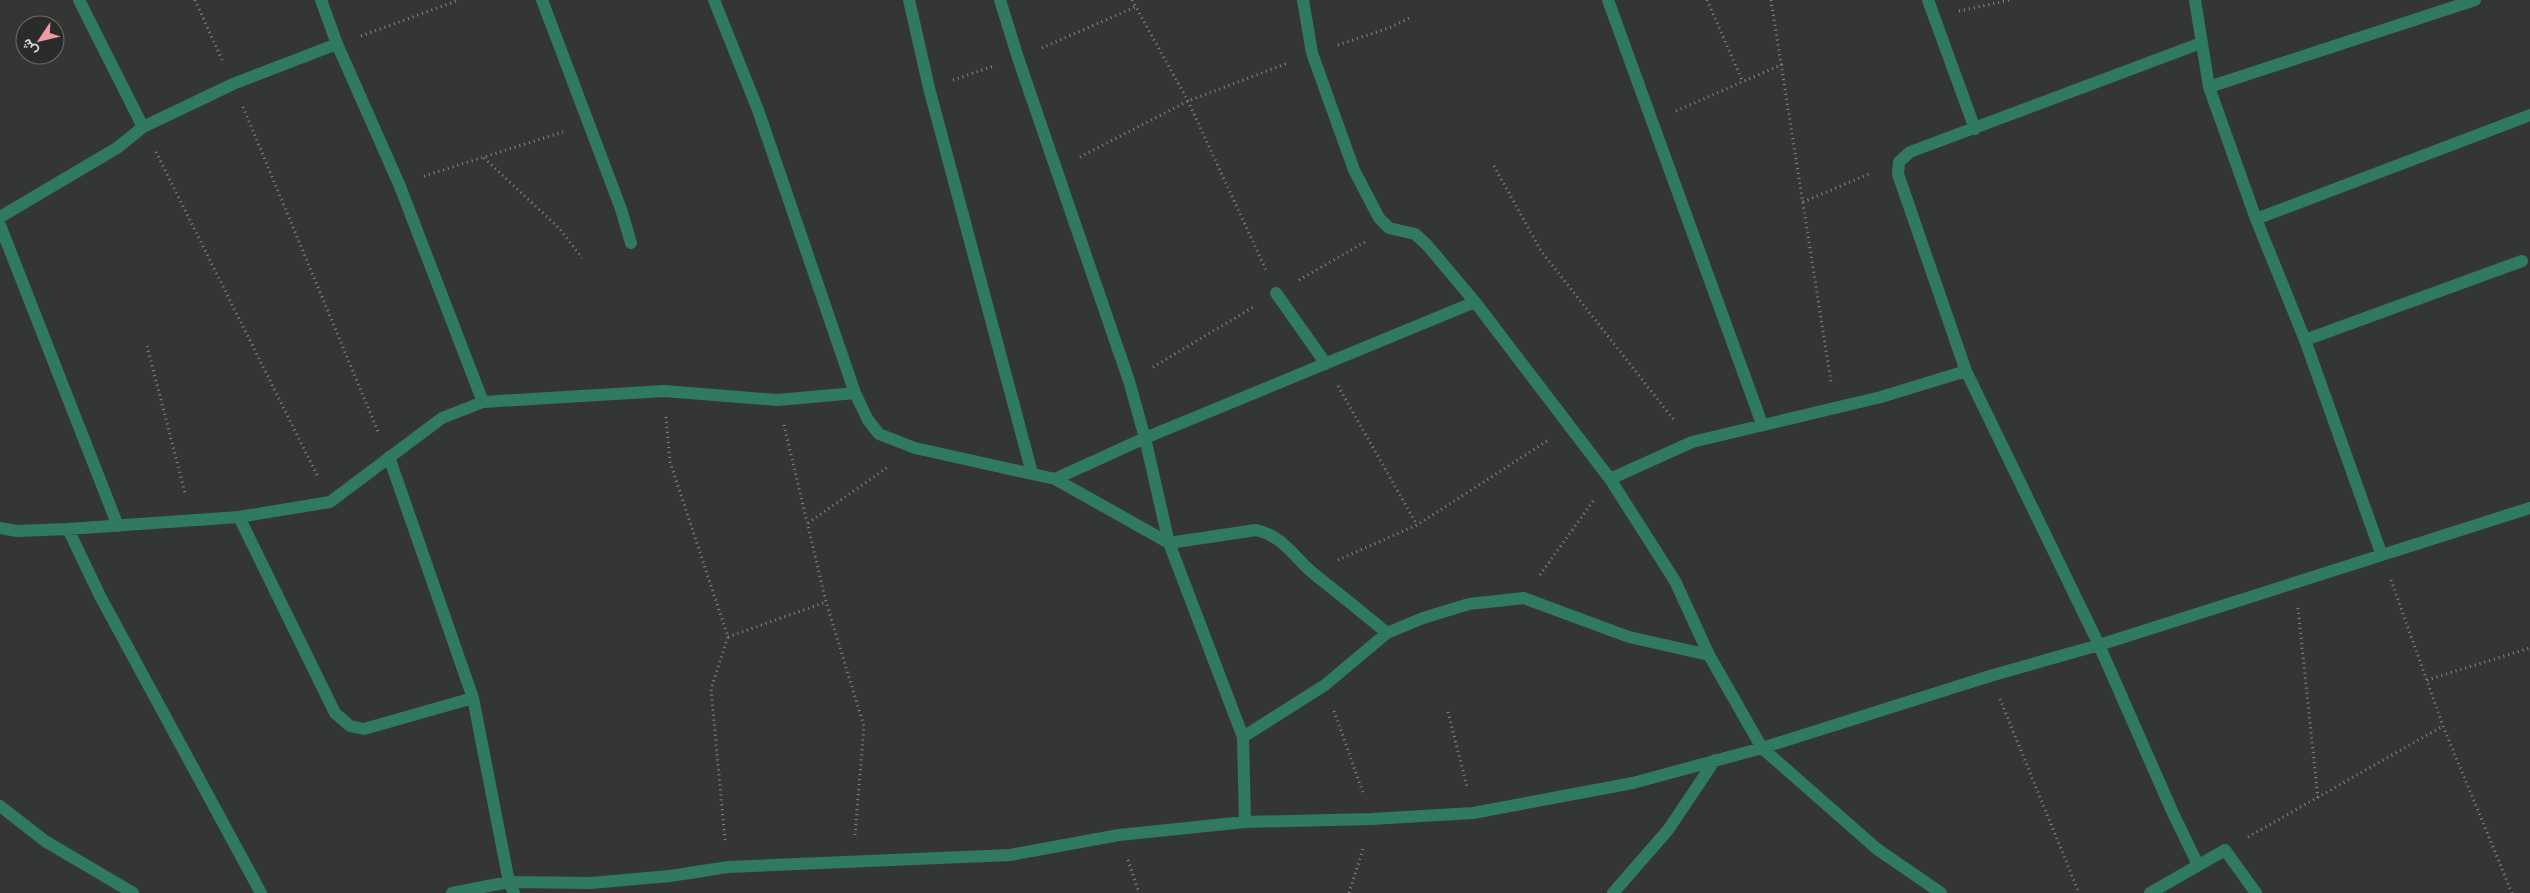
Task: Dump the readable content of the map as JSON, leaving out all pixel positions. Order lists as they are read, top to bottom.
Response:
{
  "north": "bottom left"
}
